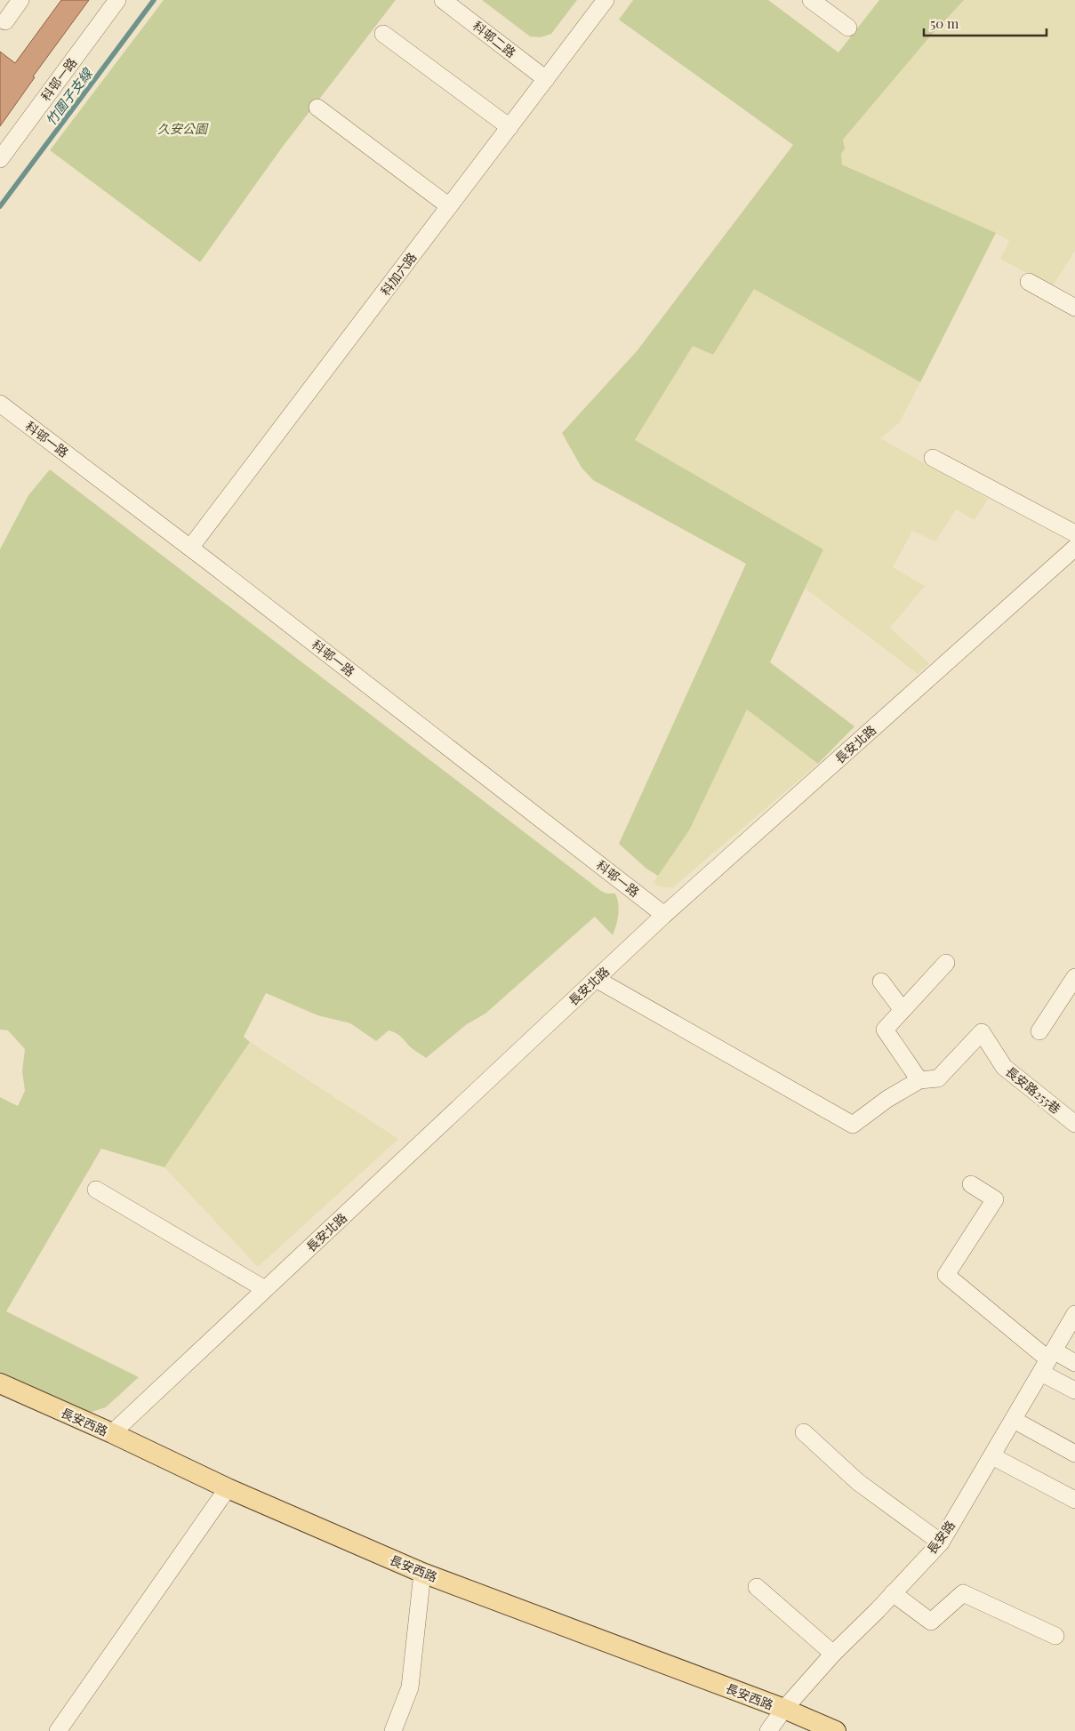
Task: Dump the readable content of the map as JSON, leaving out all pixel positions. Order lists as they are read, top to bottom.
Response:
{
  "streets": {
    "main road": ["長安西路"],
    "street": [
      "科邨二路",
      "科邨一路",
      "科加六路",
      "長安北路",
      "長安路255巷",
      "長安路"
    ]
  },
  "crossings": [
    ["科邨二路", "科加六路"],
    ["科邨一路", "科加六路"],
    ["科邨一路", "長安北路"],
    ["長安北路", "長安西路"],
    ["長安西路", "長安路"]
  ],
  "water": ["竹圍子支線"],
  "parks": ["久安公園"],
  "scale_bar": "50 m"
}
